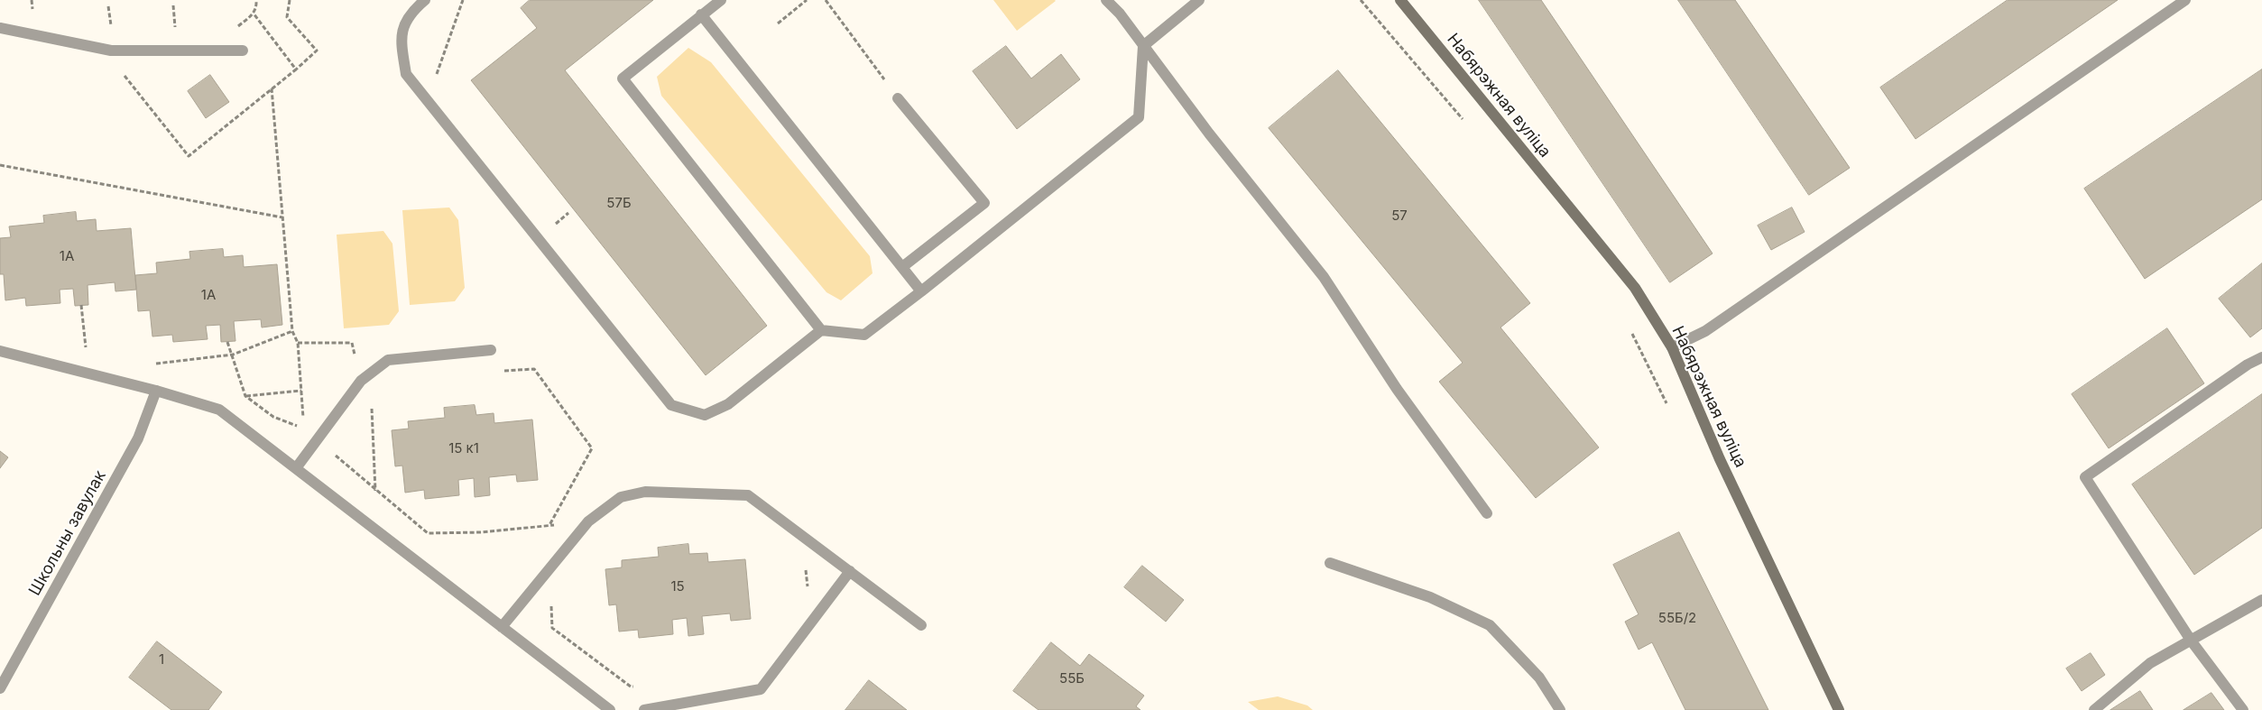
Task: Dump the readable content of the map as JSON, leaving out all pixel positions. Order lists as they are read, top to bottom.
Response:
{
  "streets": {
    "street": ["Набярэжная вуліца", "Школьны завулак"]
  },
  "house_numbers": [
    "57Б",
    "57",
    "1А",
    "1А",
    "15 к1",
    "15",
    "55Б/2",
    "1",
    "55Б"
  ]
}
